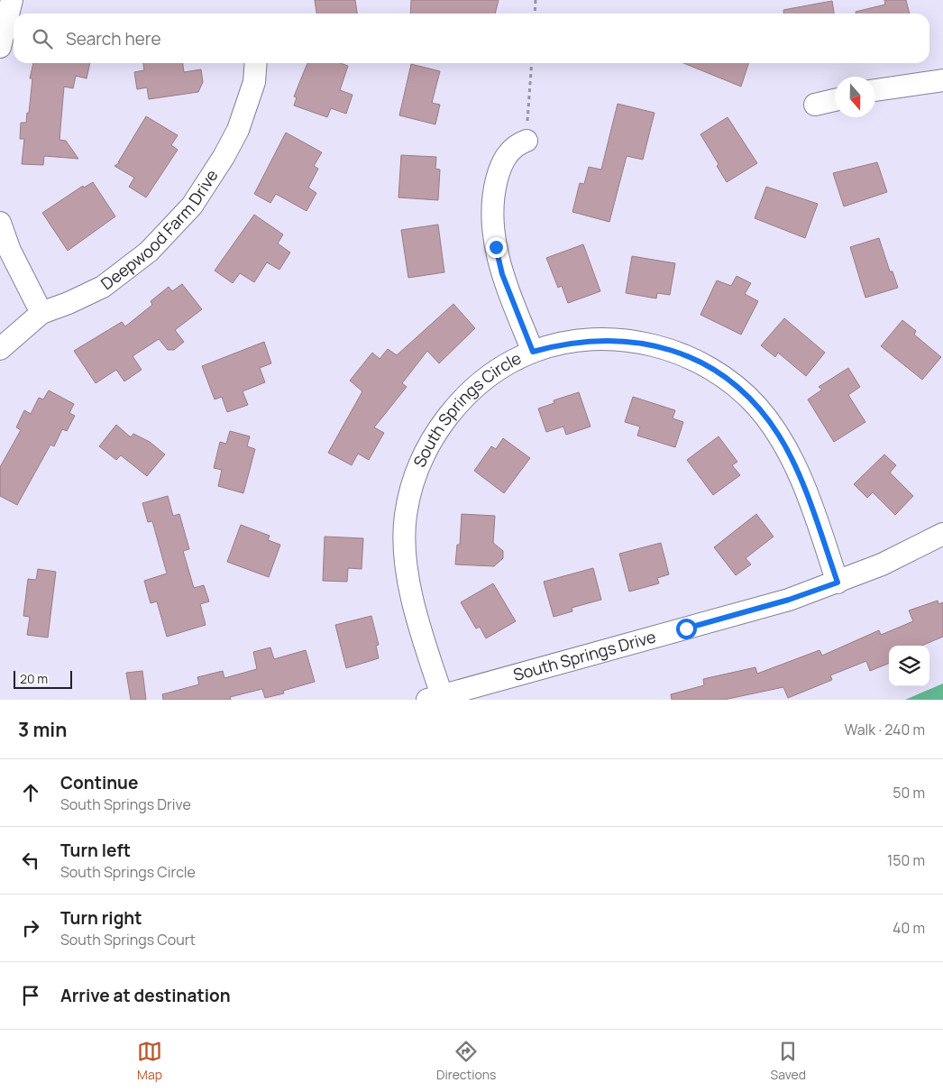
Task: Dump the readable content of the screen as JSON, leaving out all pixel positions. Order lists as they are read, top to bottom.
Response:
{
  "streets": {
    "street": ["Deepwood Farm Drive", "South Springs Circle", "South Springs Drive"]
  },
  "crossings": [
    ["South Springs Circle", "South Springs Drive"]
  ],
  "scale_bar": "20 m",
  "north": "bottom",
  "page": {
    "search": "Search here",
    "scale": "20 m",
    "heading": ["3 min", "Walk · 240 m"],
    "list": [
      ["Continue", "South Springs Drive", "50 m"],
      ["Turn left", "South Springs Circle", "150 m"],
      ["Turn right", "South Springs Court", "40 m"],
      "Arrive at destination"
    ],
    "nav": ["Map", "Directions", "Saved"]
  }
}
